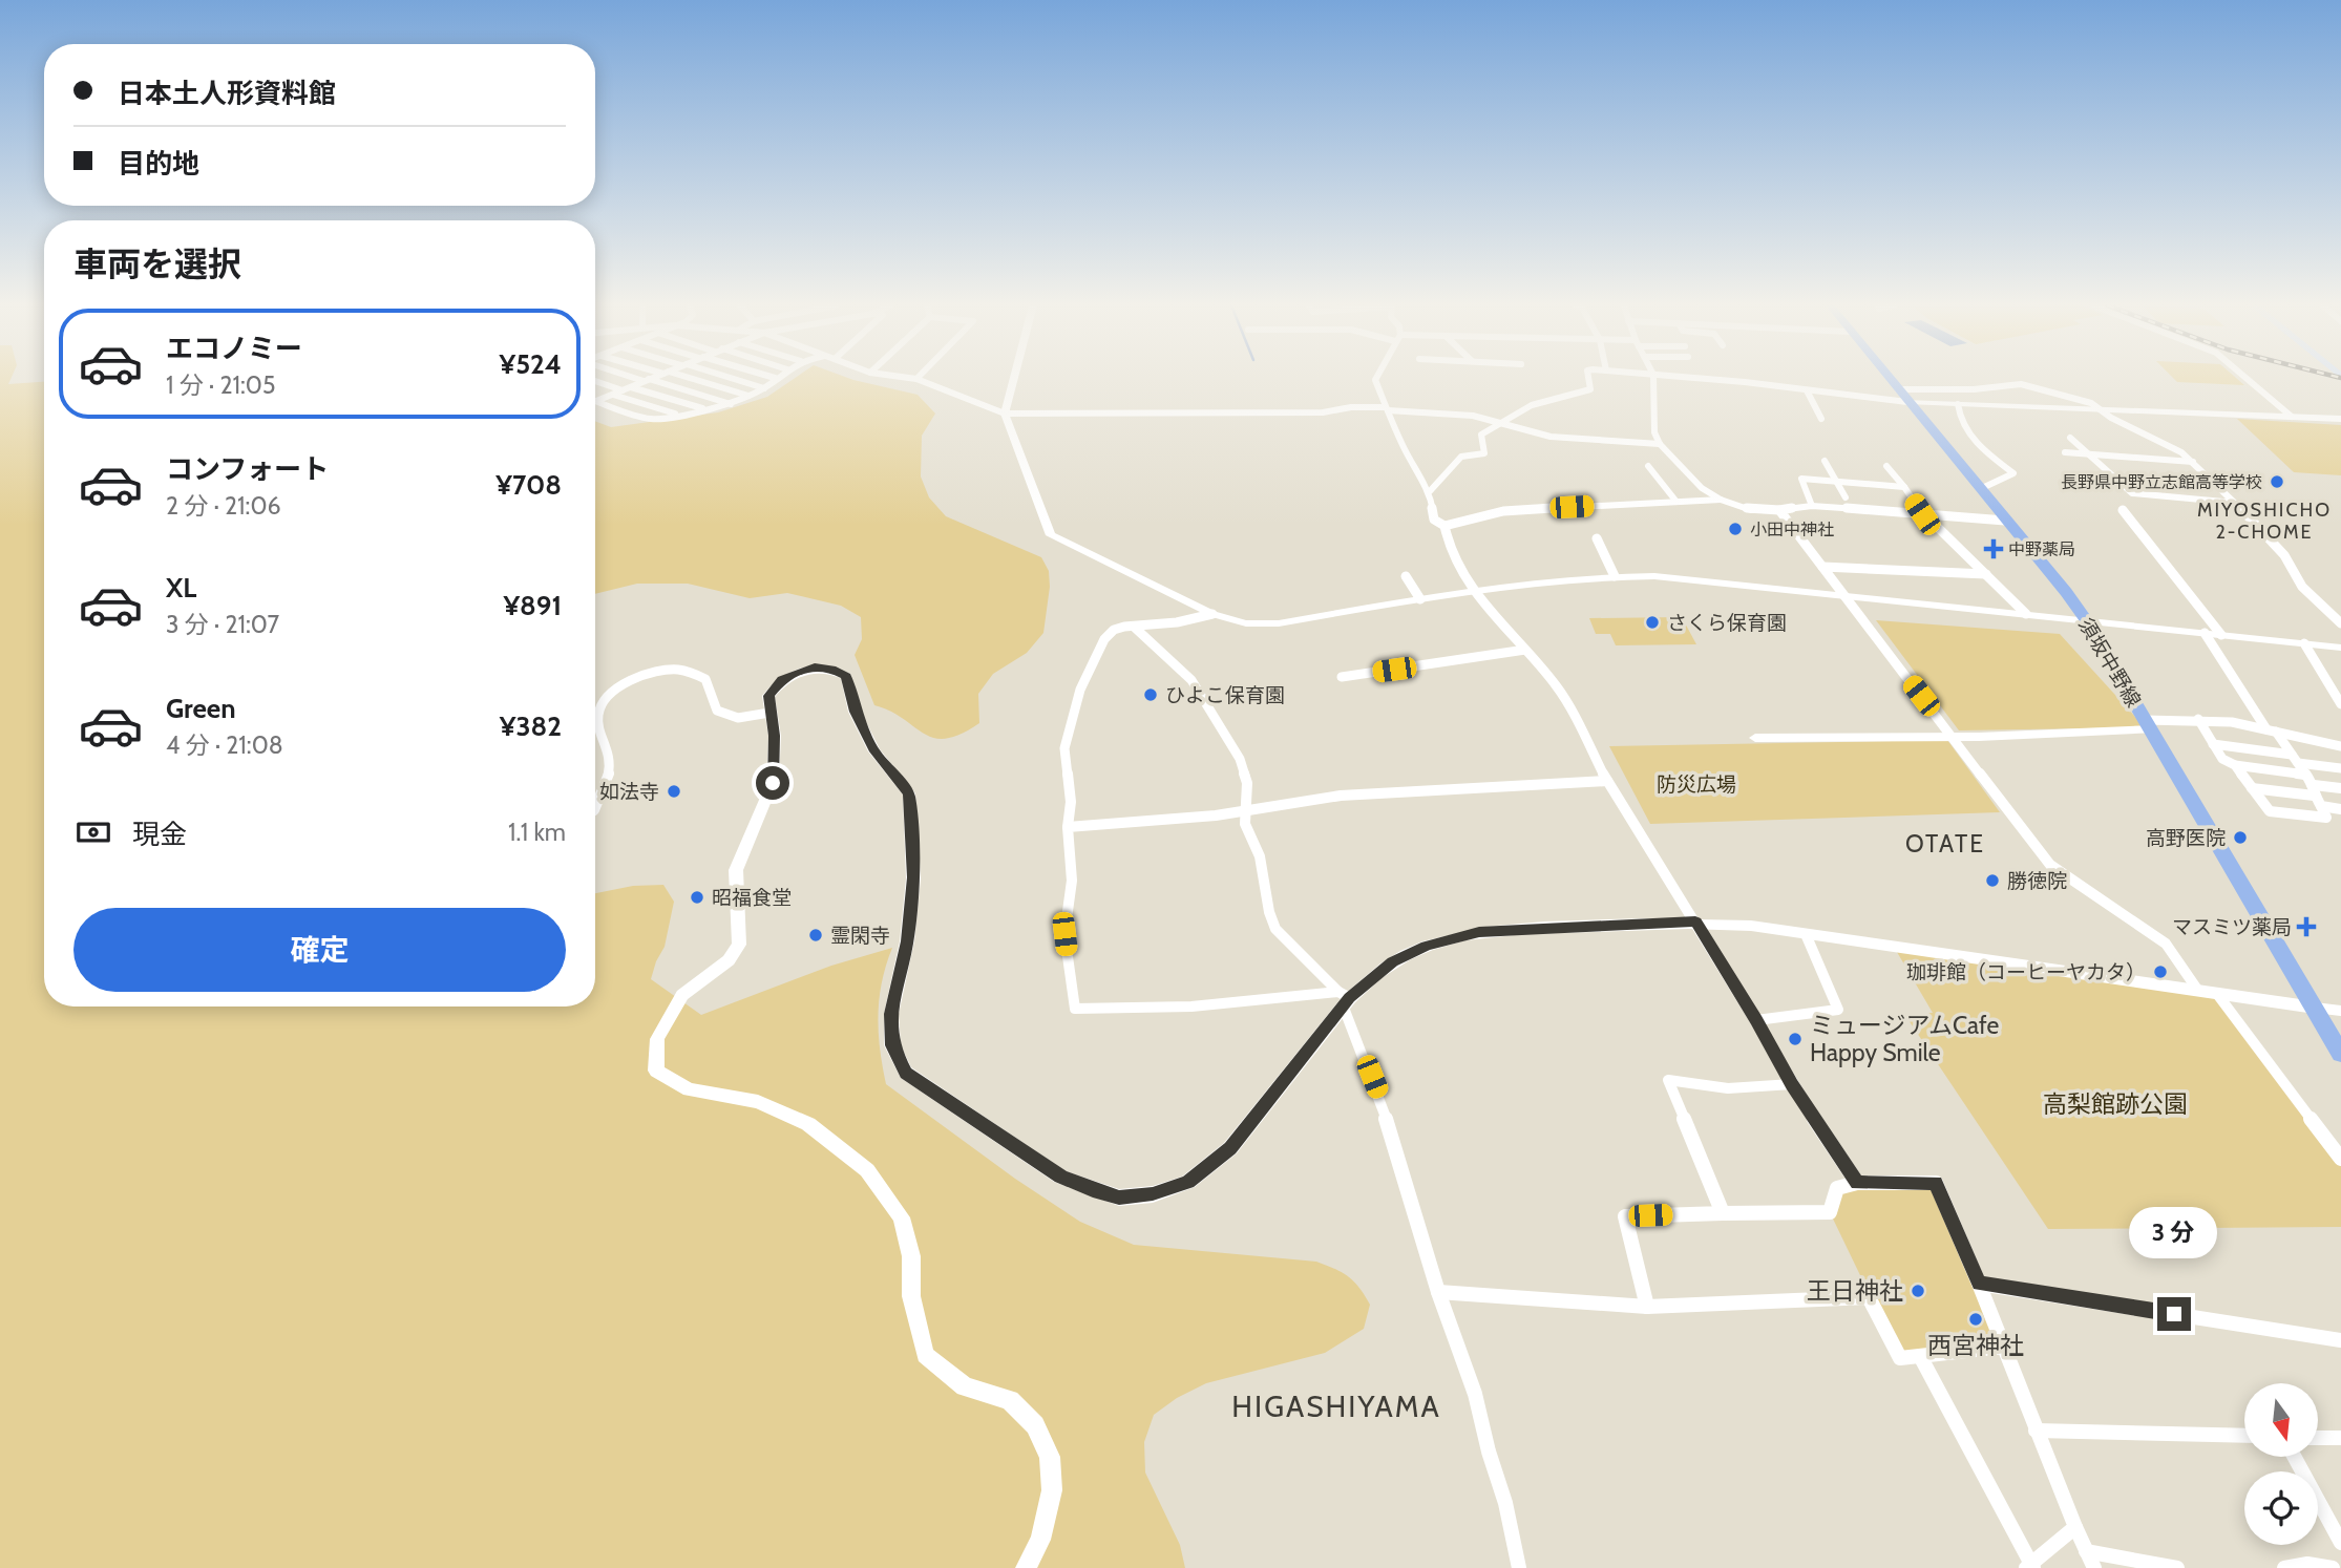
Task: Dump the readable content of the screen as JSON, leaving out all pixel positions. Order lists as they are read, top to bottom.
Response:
{
  "streets": {
    "main road": ["須坂中野線"]
  },
  "districts": ["MIYOSHICHO 2-CHOME", "OTATE", "HIGASHIYAMA"],
  "parks": ["防災広場", "高梨館跡公園"],
  "places": {
    "other": [
      "長野県中野立志館高等学校",
      "小田中神社",
      "さくら保育園",
      "ひよこ保育園",
      "如法寺",
      "高野医院",
      "勝徳院",
      "昭福食堂",
      "霊閑寺",
      "珈琲館（コーヒーヤカタ）",
      "ミュージアムCafe Happy Smile",
      "王日神社",
      "西宮神社"
    ],
    "health": ["中野薬局", "マスミツ薬局"]
  },
  "north": "bottom",
  "page": {
    "banner": ["日本土人形資料館", "目的地"],
    "heading": "車両を選択",
    "list": [
      {
        "name": "エコノミー",
        "note": "1 分 · 21:05",
        "value": "¥524"
      },
      {
        "name": "コンフォート",
        "note": "2 分 · 21:06",
        "value": "¥708"
      },
      {
        "name": "XL",
        "note": "3 分 · 21:07",
        "value": "¥891"
      },
      {
        "name": "Green",
        "note": "4 分 · 21:08",
        "value": "¥382"
      }
    ],
    "pay": ["現金", "1.1 km"],
    "buttons": "確定",
    "bubble": "3 分"
  }
}
